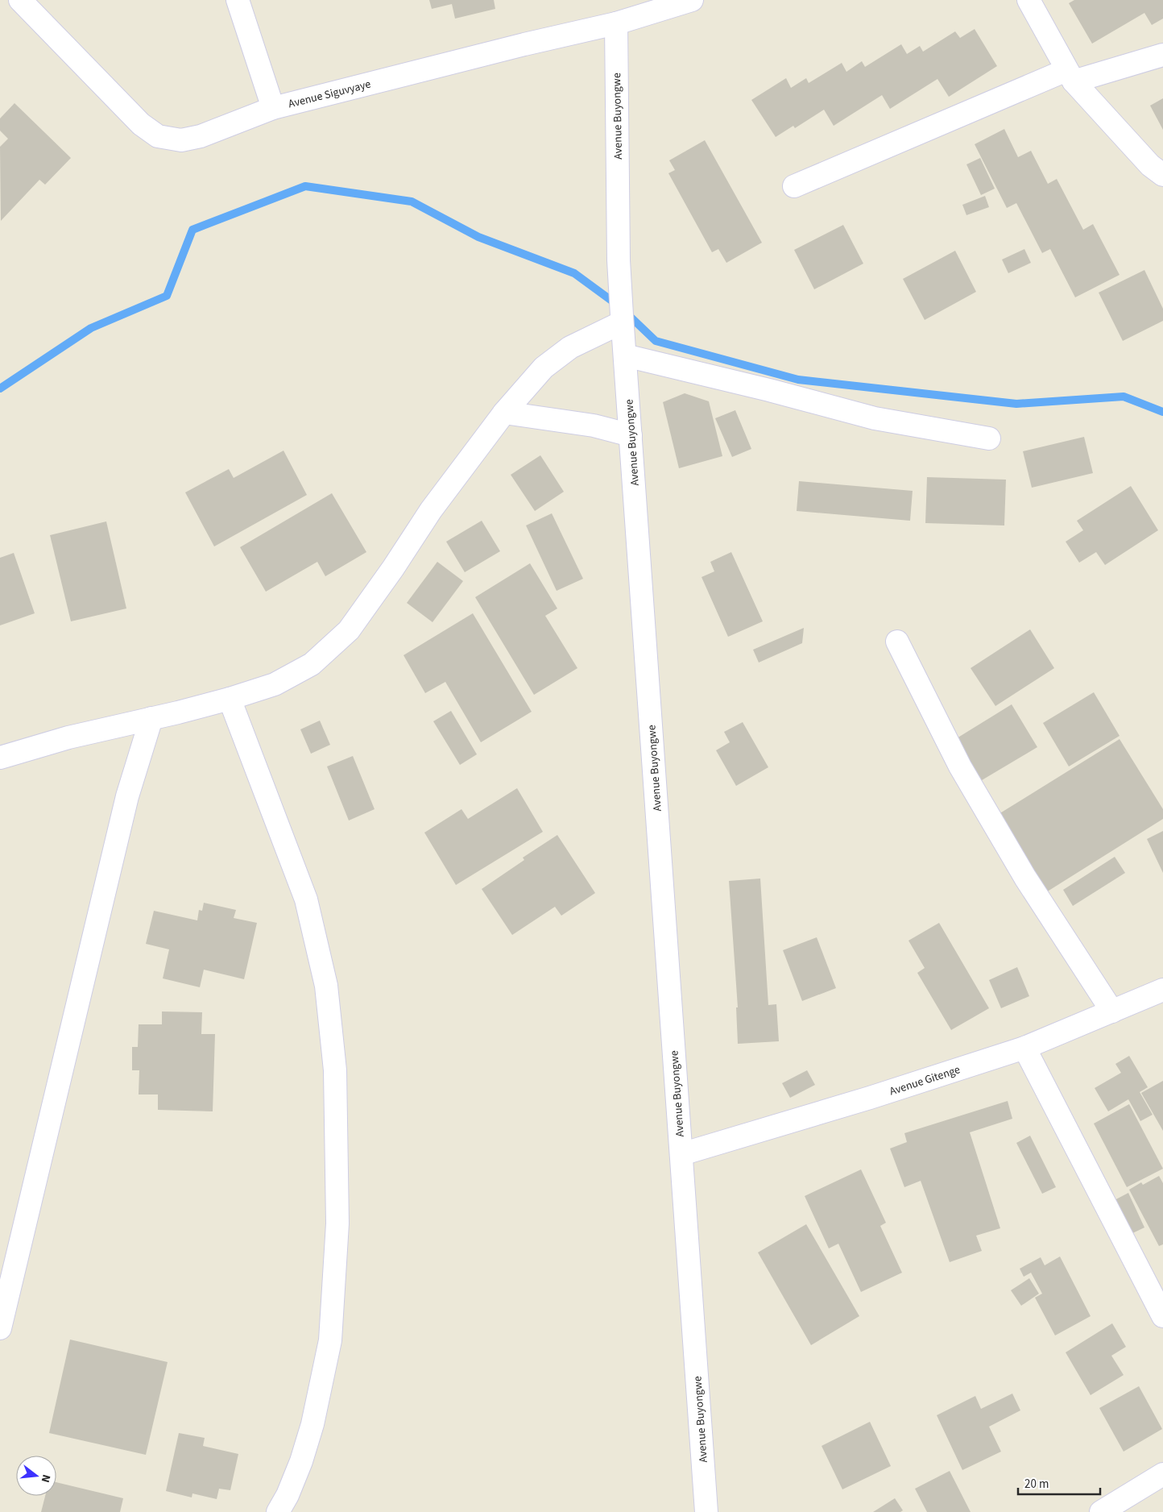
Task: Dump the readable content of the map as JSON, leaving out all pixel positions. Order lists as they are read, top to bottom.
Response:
{
  "streets": {
    "street": ["Avenue Siguvyaye", "Avenue Buyongwe", "Avenue Gitenge"]
  },
  "crossings": [
    ["Avenue Siguvyaye", "Avenue Buyongwe"],
    ["Avenue Buyongwe", "Avenue Gitenge"]
  ],
  "scale_bar": "20 m",
  "north": "right"
}
